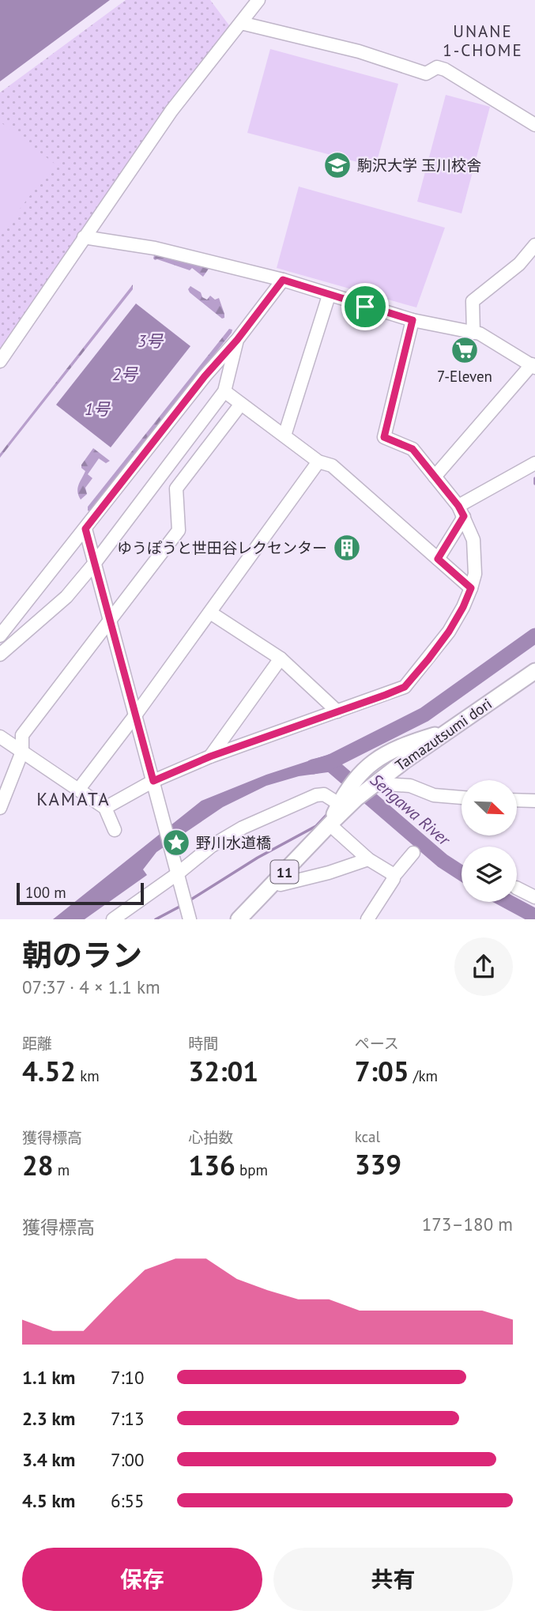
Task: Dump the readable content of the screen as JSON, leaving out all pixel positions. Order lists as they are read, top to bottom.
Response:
{
  "streets": {
    "main road": ["Tamazutsumi dori", "11"]
  },
  "crossings": [
    ["Tamazutsumi dori", "11"]
  ],
  "districts": ["UNANE 1-CHOME", "KAMATA"],
  "water": [
    "3号",
    "2号",
    "1号",
    "Sengawa River"
  ],
  "places": {
    "school or university": ["駒沢大学 玉川校舎"],
    "supermarket": ["7-Eleven"],
    "building": ["ゆうぽうと世田谷レクセンター"],
    "place": ["野川水道橋"]
  },
  "scale_bar": "100 m",
  "north": "bottom right",
  "page": {
    "scale": "100 m",
    "heading": ["朝のラン", "07:37 · 4 × 1.1 km"],
    "stats": [
      ["距離", "4.52 km"],
      ["時間", "32:01"],
      ["ペース", "7:05 /km"],
      ["獲得標高", "28 m"],
      ["心拍数", "136 bpm"],
      ["kcal", "339"]
    ],
    "chart": ["獲得標高", "173–180 m"],
    "list": [
      {
        "name": "1.1 km",
        "note": "7:10"
      },
      {
        "name": "2.3 km",
        "note": "7:13"
      },
      {
        "name": "3.4 km",
        "note": "7:00"
      },
      {
        "name": "4.5 km",
        "note": "6:55"
      }
    ],
    "buttons": ["保存", "共有"]
  }
}
